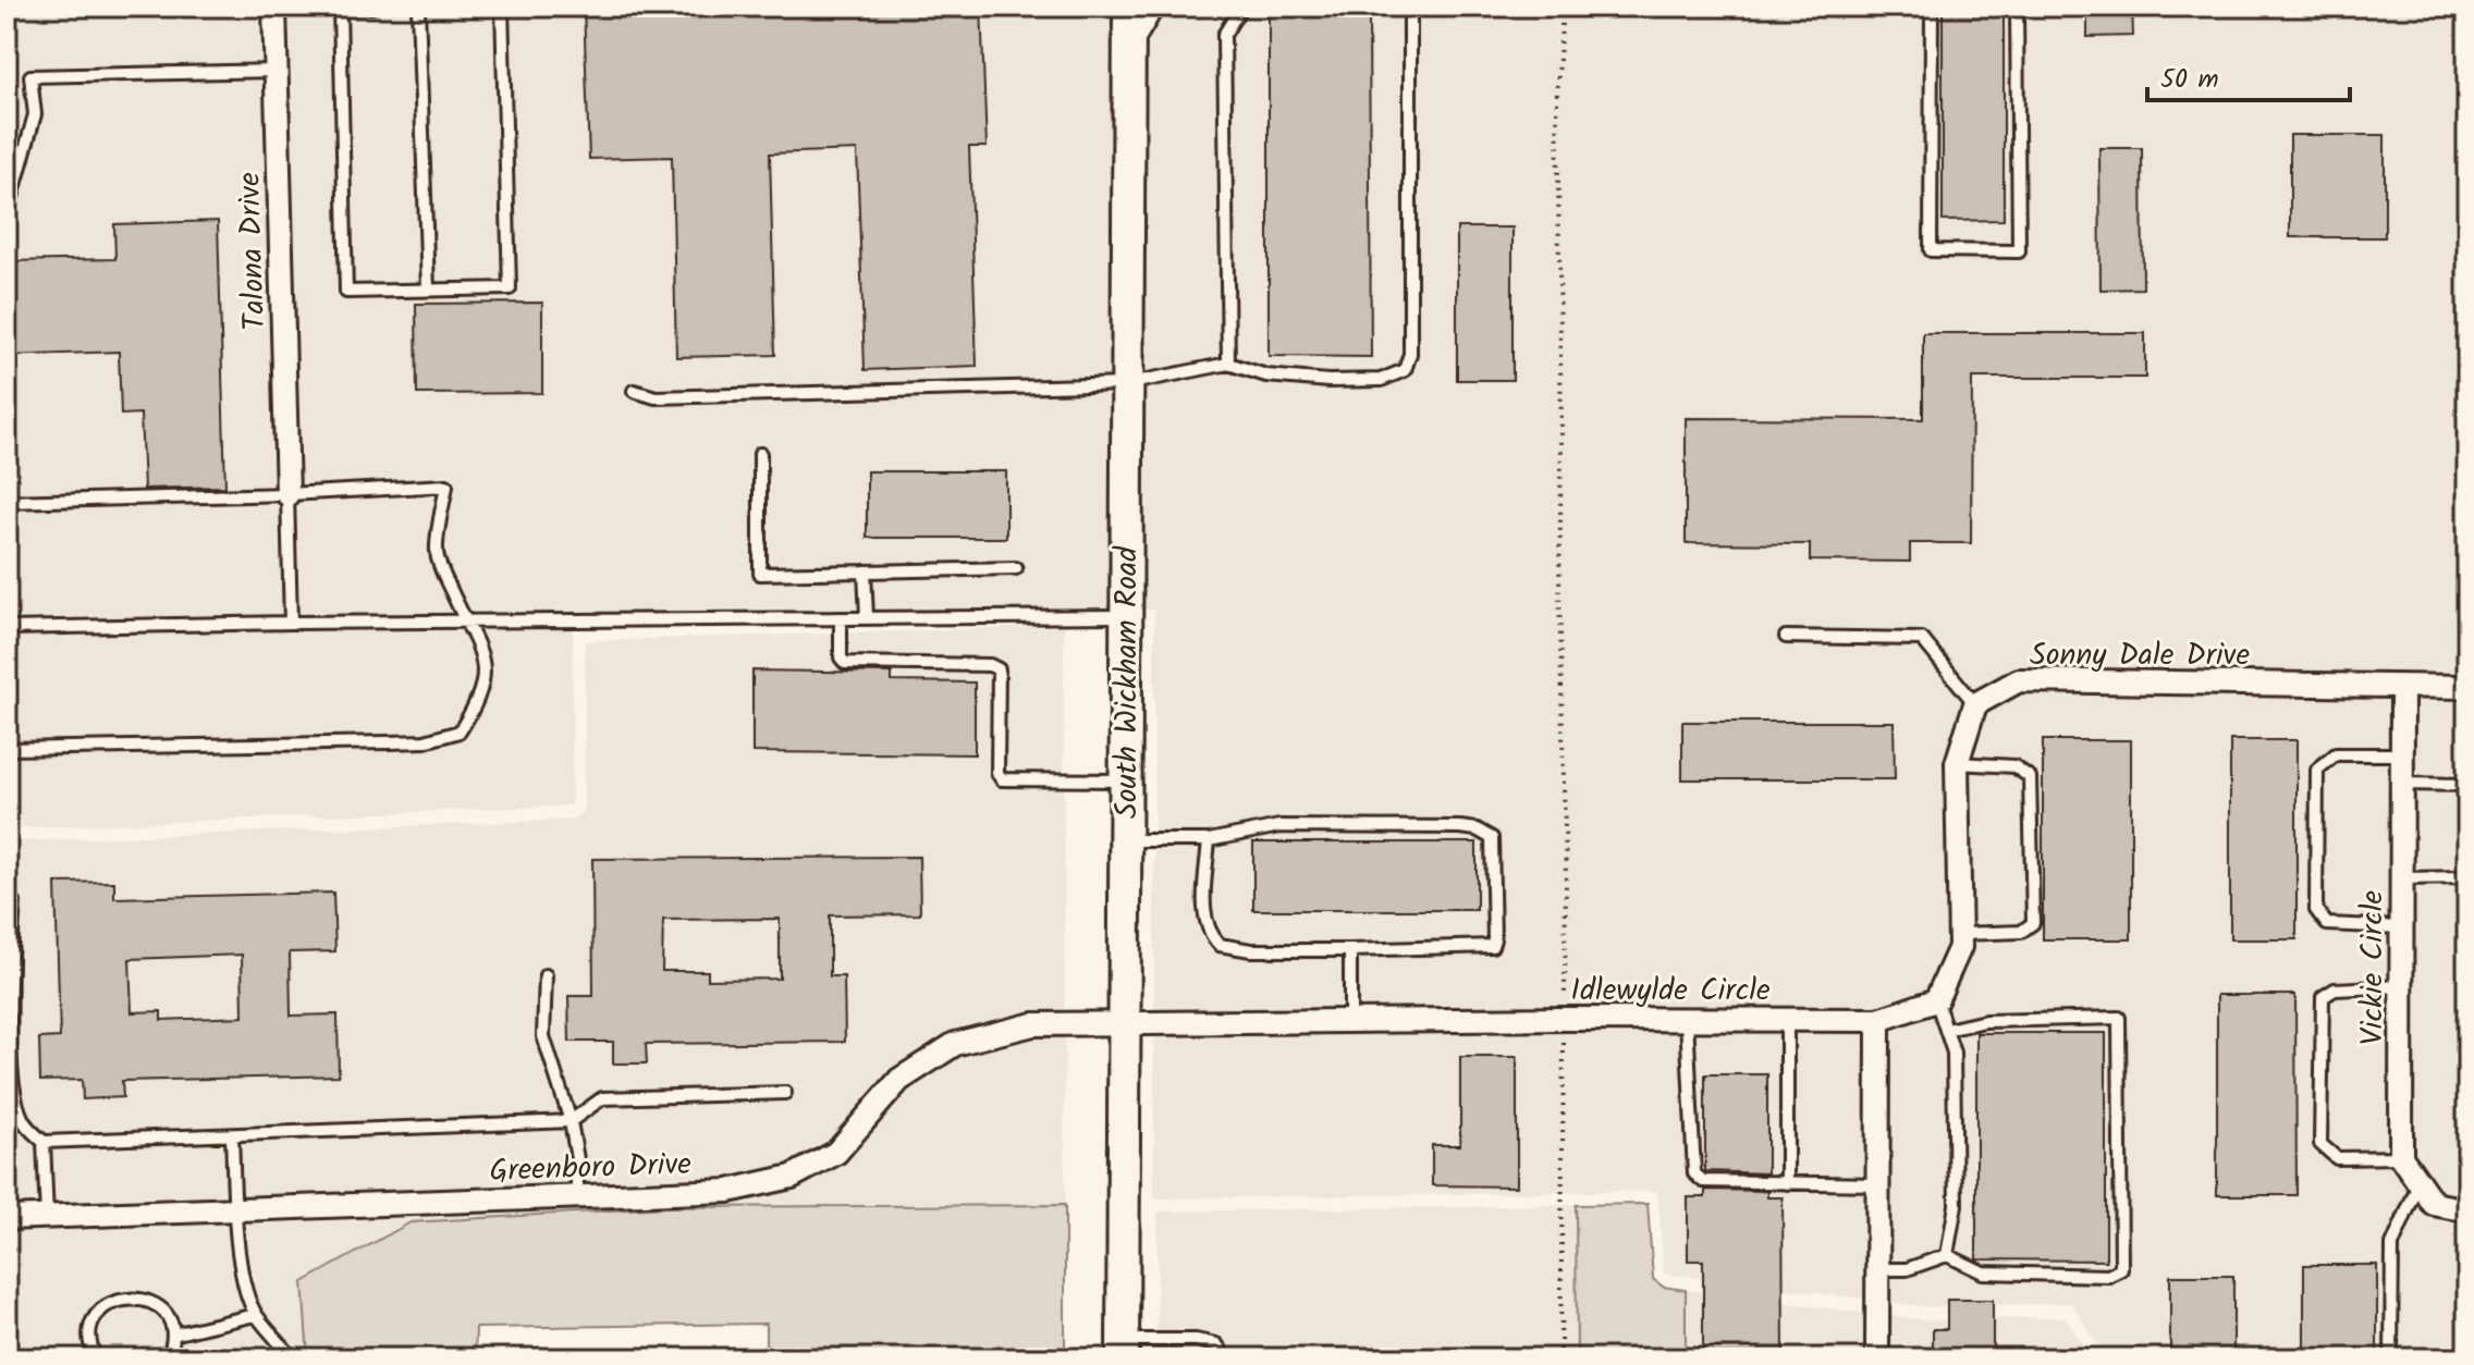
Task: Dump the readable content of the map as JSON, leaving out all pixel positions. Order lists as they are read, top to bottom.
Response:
{
  "streets": {
    "main road": ["South Wickham Road"],
    "street": [
      "Talona Drive",
      "Sonny Dale Drive",
      "Vickie Circle",
      "Idlewylde Circle",
      "Greenboro Drive"
    ]
  },
  "crossings": [
    ["Sonny Dale Drive", "Vickie Circle"],
    ["South Wickham Road", "Idlewylde Circle"],
    ["South Wickham Road", "Greenboro Drive"],
    ["Idlewylde Circle", "Greenboro Drive"]
  ],
  "scale_bar": "50 m"
}
